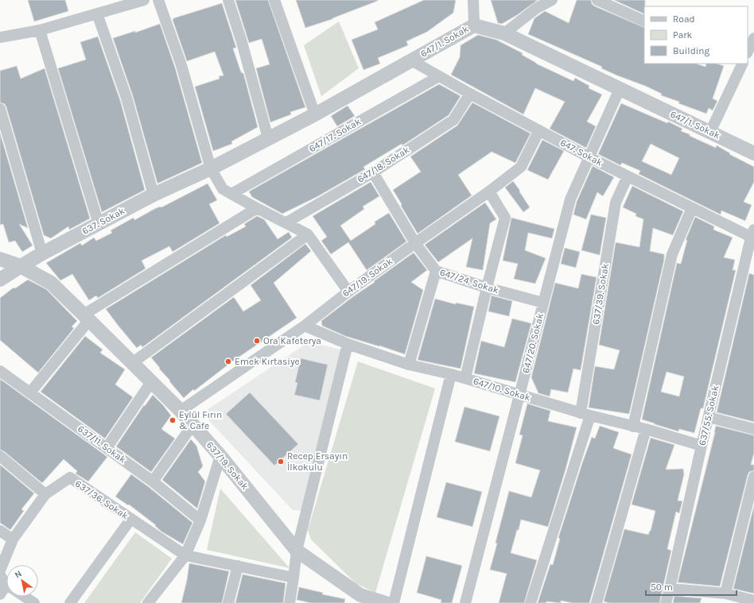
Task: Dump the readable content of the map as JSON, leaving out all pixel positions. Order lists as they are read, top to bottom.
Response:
{
  "streets": {
    "street": [
      "647/1. Sokak",
      "647/17. Sokak",
      "647. Sokak",
      "647/18. Sokak",
      "637. Sokak",
      "647/19. Sokak",
      "647/24. Sokak",
      "637/39. Sokak",
      "647/20. Sokak",
      "647/10. Sokak",
      "637/55. Sokak",
      "637/11. Sokak",
      "637/19. Sokak",
      "637/36. Sokak"
    ]
  },
  "crossings": [
    ["647/1. Sokak", "647. Sokak"],
    ["647/1. Sokak", "637. Sokak"],
    ["647/1. Sokak", "647/20. Sokak"],
    ["647/17. Sokak", "647. Sokak"],
    ["647. Sokak", "647/18. Sokak"],
    ["647. Sokak", "647/19. Sokak"],
    ["647. Sokak", "637/39. Sokak"],
    ["647. Sokak", "647/20. Sokak"],
    ["647. Sokak", "637/55. Sokak"],
    ["647/18. Sokak", "647/24. Sokak"],
    ["637. Sokak", "637/19. Sokak"],
    ["647/19. Sokak", "647/24. Sokak"],
    ["647/19. Sokak", "647/10. Sokak"],
    ["647/19. Sokak", "637/19. Sokak"],
    ["647/24. Sokak", "647/20. Sokak"],
    ["637/39. Sokak", "647/10. Sokak"],
    ["647/20. Sokak", "647/10. Sokak"],
    ["647/10. Sokak", "637/55. Sokak"]
  ],
  "places": [
    "Ora Kafeterya",
    "Emek Kırtasiye",
    "Eylül Fırın & Cafe",
    "Recep Ersayın İlkokulu"
  ],
  "legend": ["Road", "Park", "Building"],
  "scale_bar": "50 m",
  "north": "top left"
}
